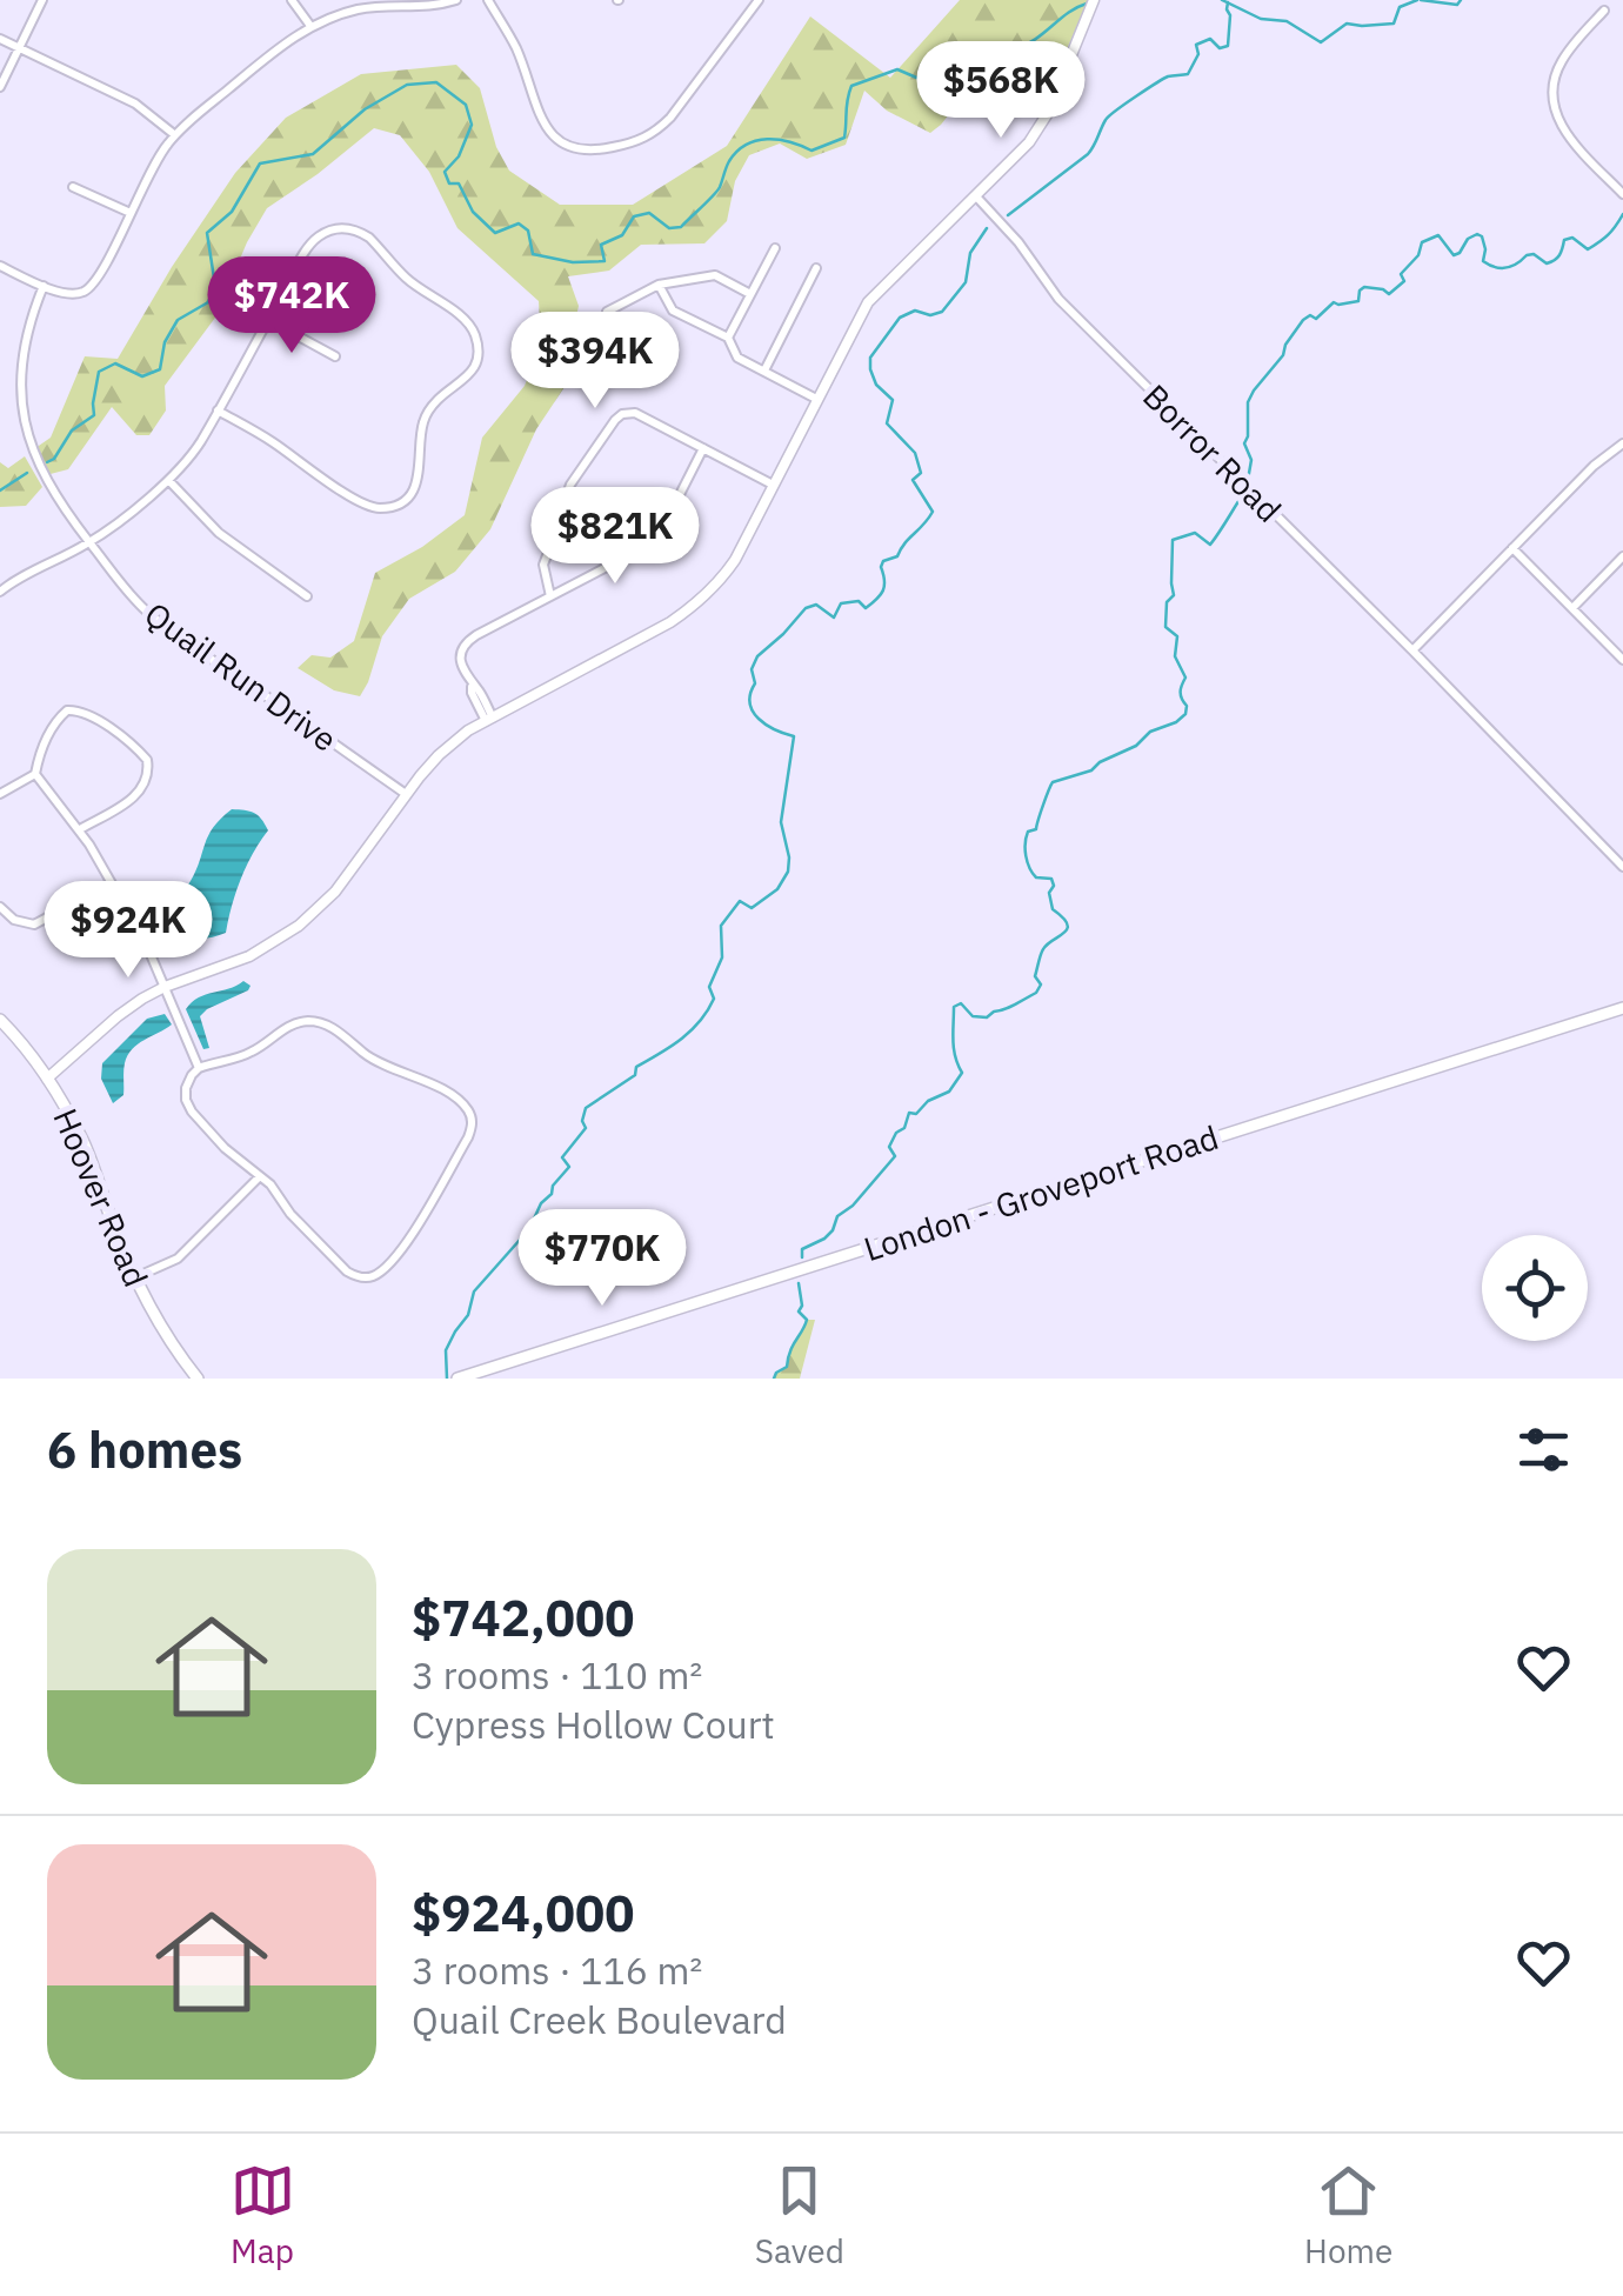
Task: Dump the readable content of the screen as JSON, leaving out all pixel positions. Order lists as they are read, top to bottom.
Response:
{
  "streets": {
    "main road": ["London - Groveport Road", "Hoover Road"],
    "street": ["Borror Road", "Quail Run Drive"]
  },
  "page": {
    "price": [
      "$568K",
      "$742K",
      "$394K",
      "$821K",
      "$924K",
      "$770K"
    ],
    "heading": "6 homes",
    "list": [
      {
        "name": "$742,000",
        "note": "3 rooms · 110 m² · Cypress Hollow Court"
      },
      {
        "name": "$924,000",
        "note": "3 rooms · 116 m² · Quail Creek Boulevard"
      }
    ],
    "tabs": ["Map", "Saved", "Home"]
  }
}
